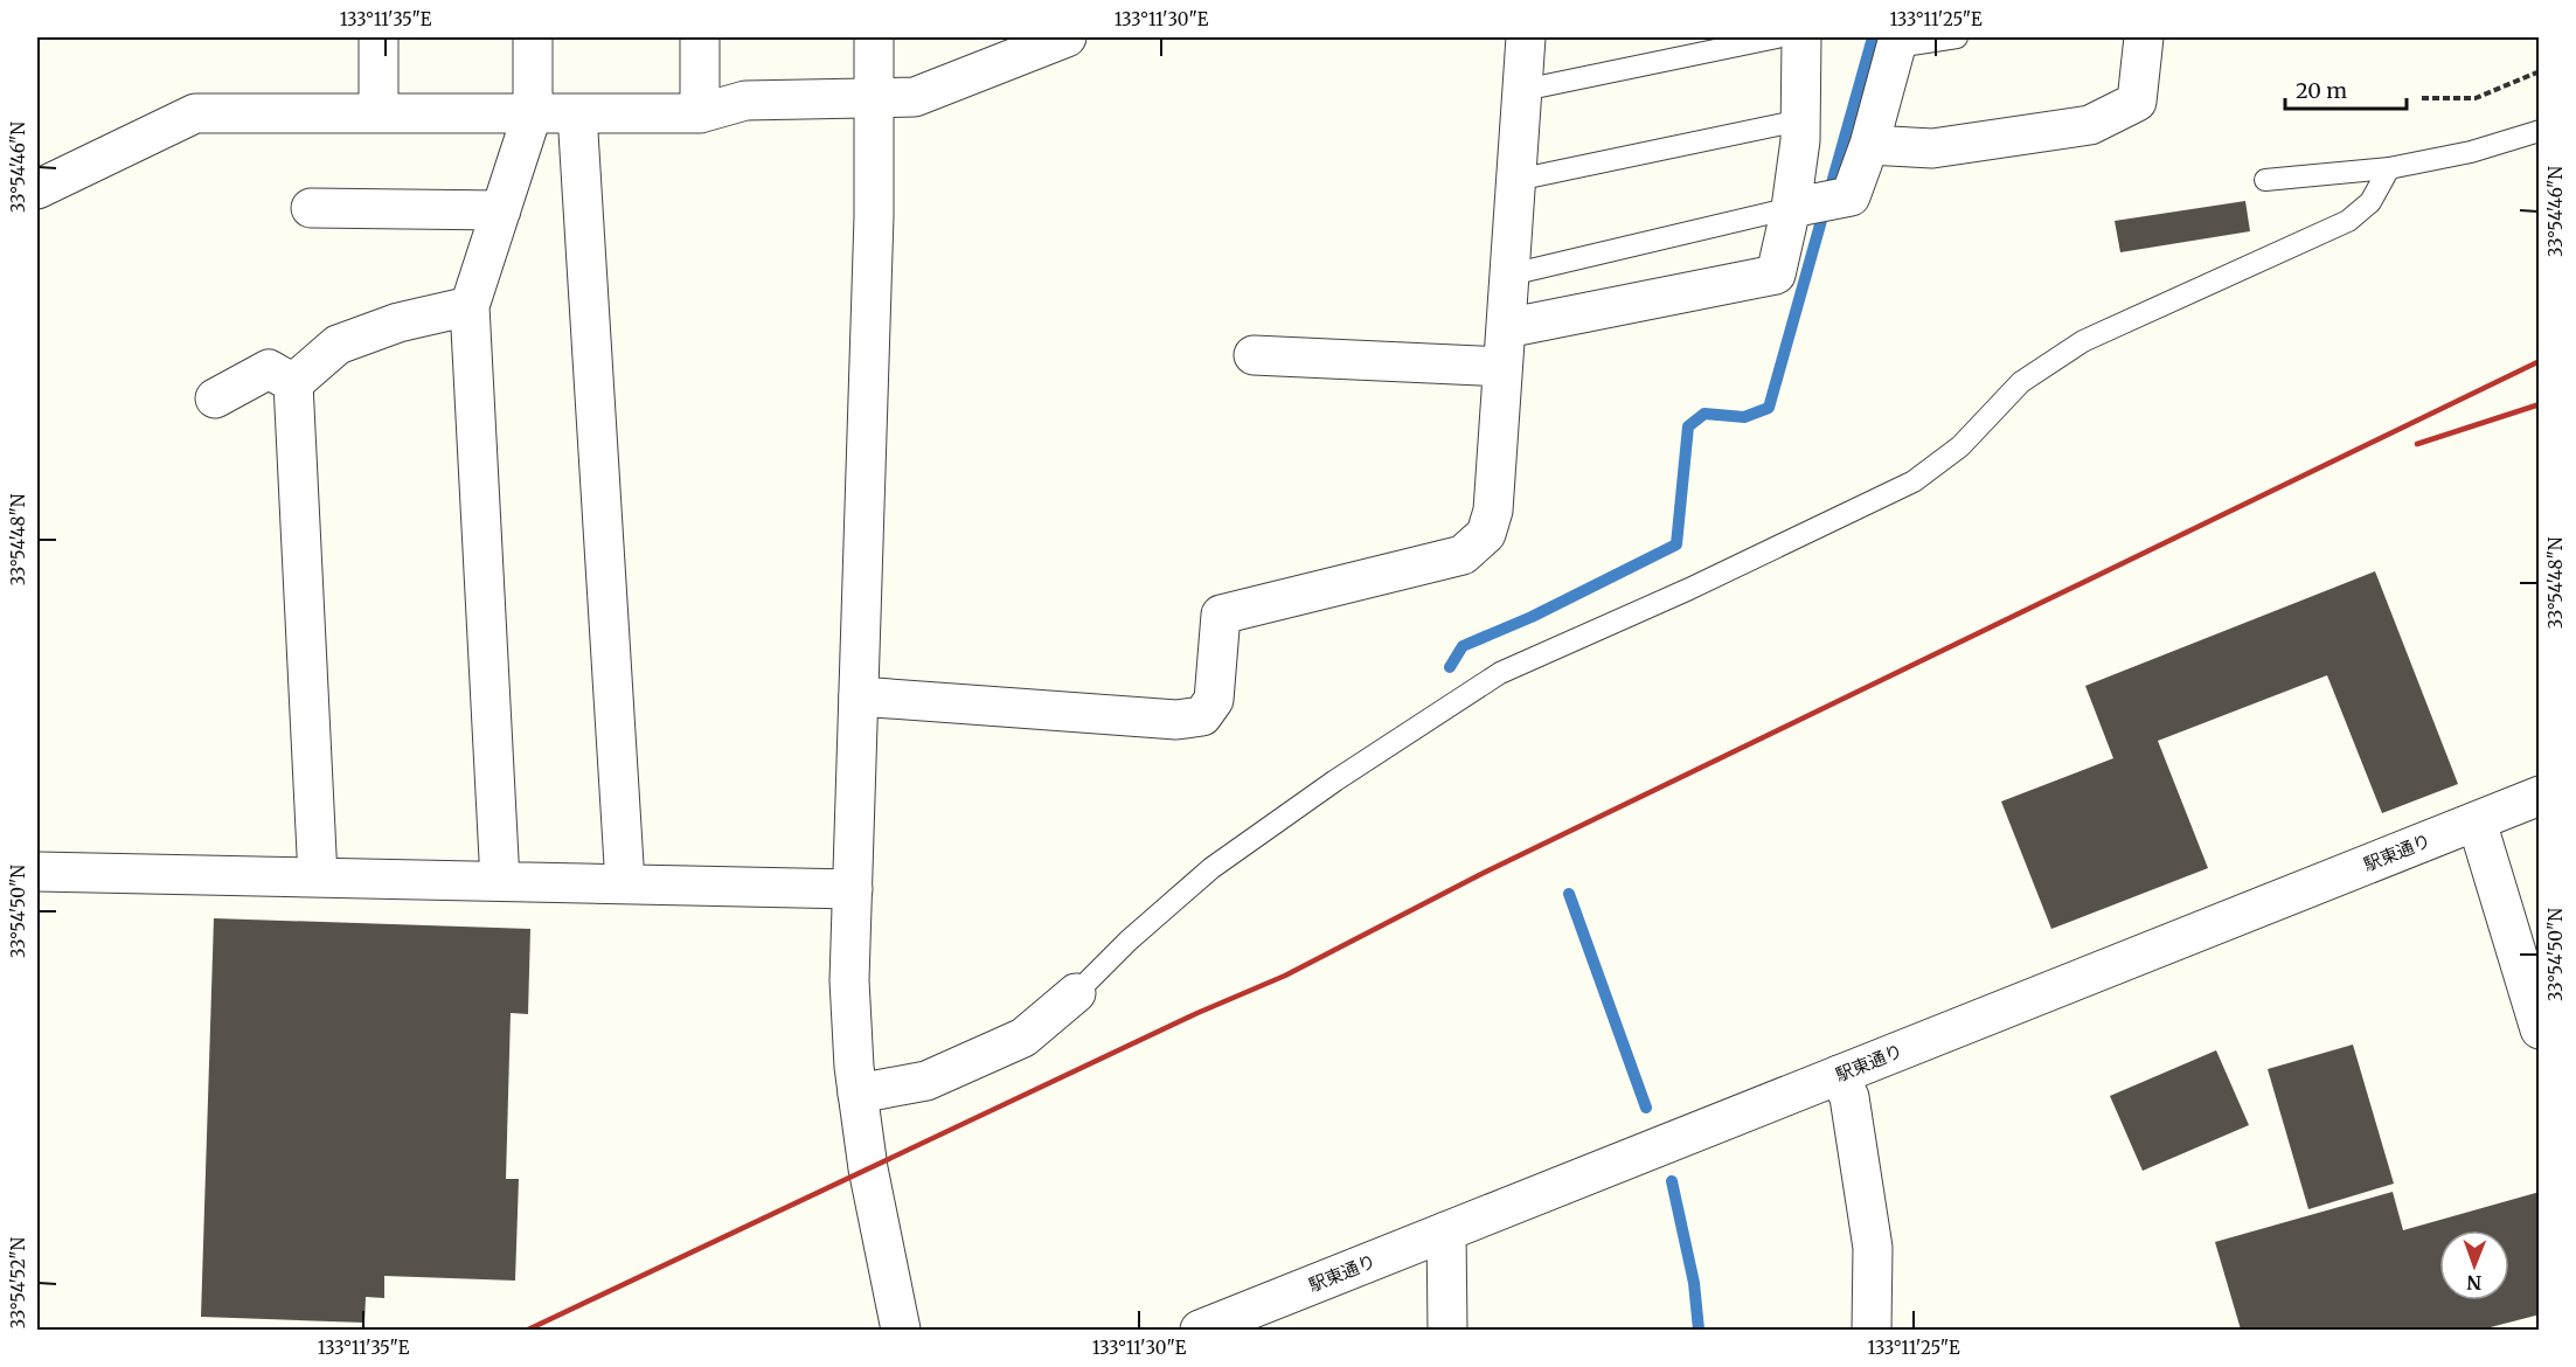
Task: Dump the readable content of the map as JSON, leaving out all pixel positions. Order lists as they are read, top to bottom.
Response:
{
  "streets": {
    "street": ["駅東通り"]
  },
  "scale_bar": "20 m",
  "north": "bottom",
  "coordinates": [
    "133°11'35\"E",
    "133°11'30\"E",
    "133°11'25\"E",
    "33°54'46\"N",
    "33°54'48\"N",
    "33°54'50\"N",
    "33°54'52\"N"
  ]
}
